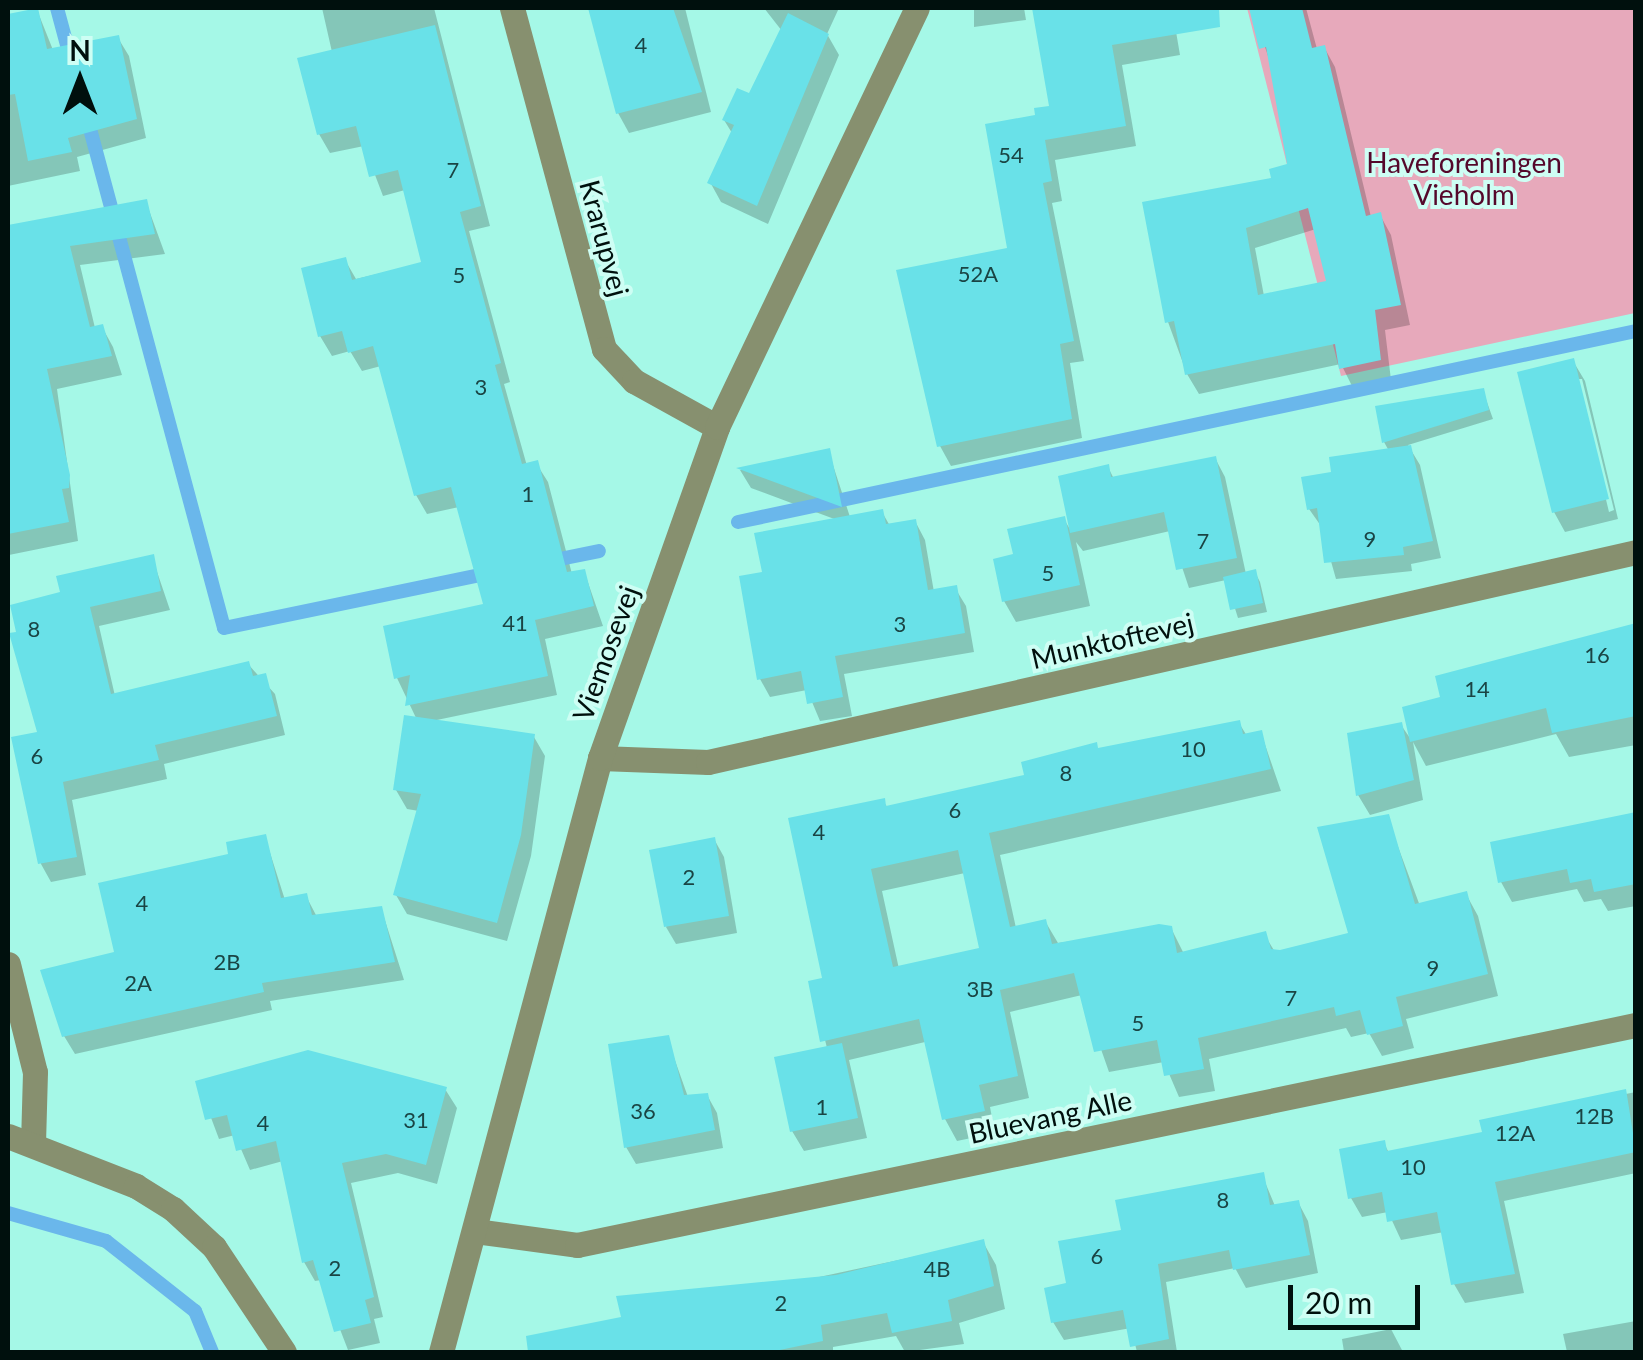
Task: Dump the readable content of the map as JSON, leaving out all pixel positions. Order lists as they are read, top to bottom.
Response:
{
  "streets": {
    "street": [
      "Krarupvej",
      "Munktoftevej",
      "Viemosevej",
      "Bluevang Alle"
    ]
  },
  "crossings": [
    ["Krarupvej", "Viemosevej"],
    ["Munktoftevej", "Viemosevej"],
    ["Viemosevej", "Bluevang Alle"]
  ],
  "parks": ["Haveforeningen Vieholm"],
  "house_numbers": [
    "4",
    "54",
    "7",
    "52A",
    "5",
    "3",
    "1",
    "9",
    "7",
    "5",
    "41",
    "3",
    "8",
    "16",
    "14",
    "10",
    "6",
    "8",
    "6",
    "4",
    "2",
    "4",
    "2B",
    "9",
    "2A",
    "3B",
    "7",
    "5",
    "1",
    "36",
    "12B",
    "31",
    "4",
    "12A",
    "10",
    "8",
    "6",
    "2",
    "4B",
    "2"
  ],
  "scale_bar": "20 m",
  "north": "top"
}
